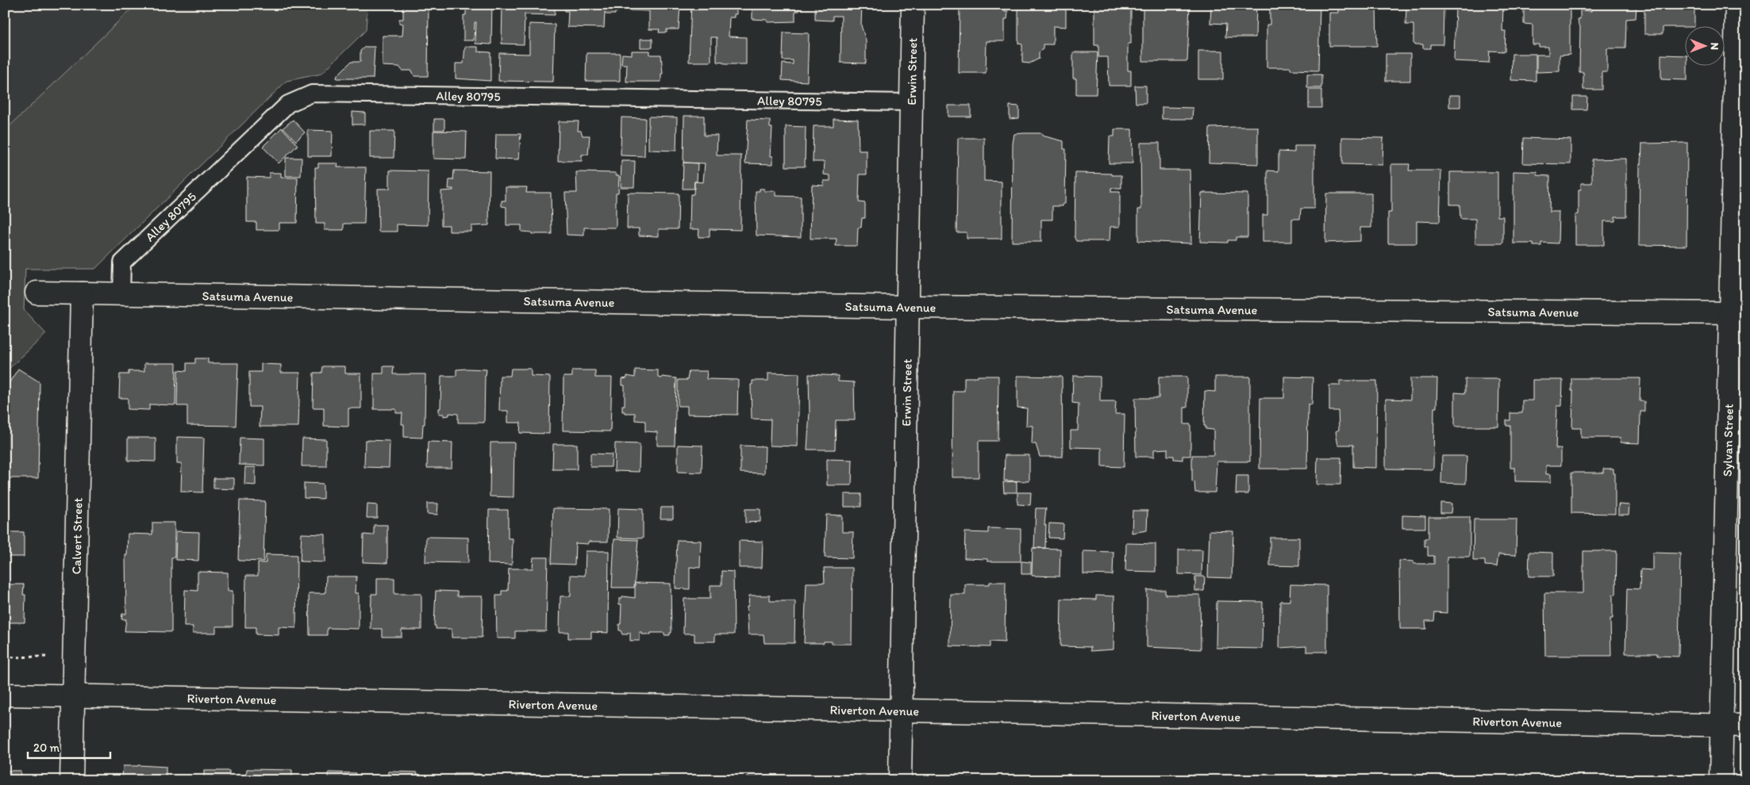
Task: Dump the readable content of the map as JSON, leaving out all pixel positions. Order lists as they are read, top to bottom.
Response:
{
  "streets": {
    "street": [
      "Erwin Street",
      "Satsuma Avenue",
      "Sylvan Street",
      "Calvert Street",
      "Riverton Avenue"
    ],
    "lane": ["Alley 80795"]
  },
  "crossings": [
    ["Erwin Street", "Alley 80795"],
    ["Erwin Street", "Satsuma Avenue"],
    ["Erwin Street", "Riverton Avenue"],
    ["Alley 80795", "Satsuma Avenue"],
    ["Satsuma Avenue", "Sylvan Street"],
    ["Satsuma Avenue", "Calvert Street"],
    ["Sylvan Street", "Riverton Avenue"],
    ["Calvert Street", "Riverton Avenue"]
  ],
  "scale_bar": "20 m",
  "north": "right"
}
